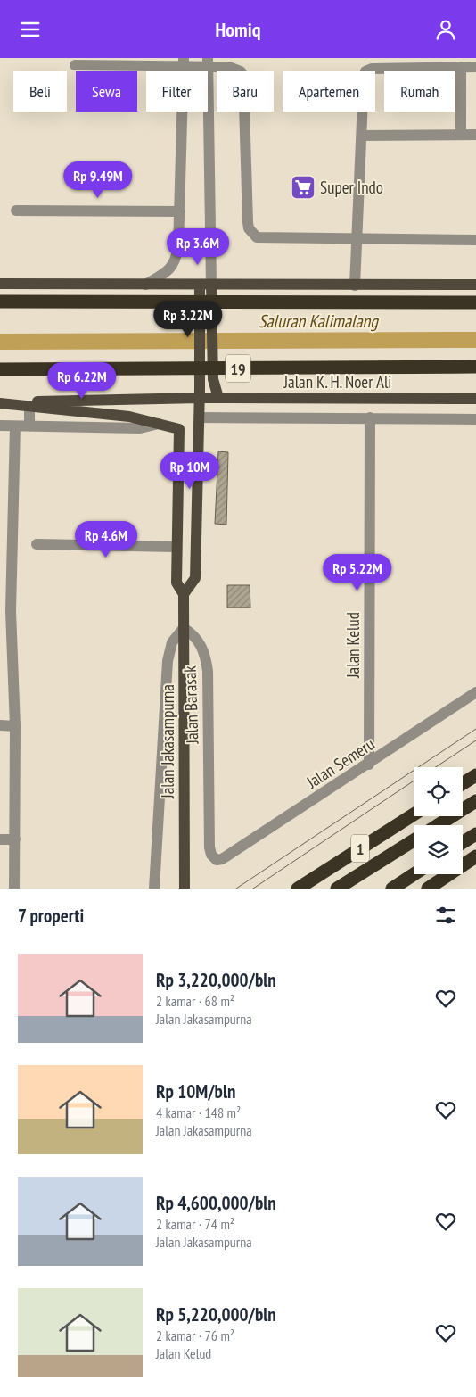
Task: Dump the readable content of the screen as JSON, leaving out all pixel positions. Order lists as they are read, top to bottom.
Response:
{
  "streets": {
    "highway": ["19", "1"],
    "main road": ["Jalan K. H. Noer Ali", "Jalan Jakasampurna"],
    "street": ["Jalan Kelud", "Jalan Barasak", "Jalan Semeru"]
  },
  "crossings": [
    ["Jalan K. H. Noer Ali", "Jalan Jakasampurna"],
    ["Jalan Kelud", "Jalan Semeru"],
    ["Jalan Barasak", "Jalan Jakasampurna"],
    ["Jalan Barasak", "Jalan Semeru"]
  ],
  "water": ["Saluran Kalimalang"],
  "places": {
    "supermarket": ["Super Indo"]
  },
  "page": {
    "header": "Homiq",
    "chip": [
      "Beli",
      "Sewa",
      "Filter",
      "Baru",
      "Apartemen",
      "Rumah"
    ],
    "price": [
      "Rp 9.49M",
      "Rp 3.6M",
      "Rp 3.22M",
      "Rp 6.22M",
      "Rp 10M",
      "Rp 4.6M",
      "Rp 5.22M"
    ],
    "heading": "7 properti",
    "list": [
      {
        "name": "Rp 3,220,000/bln",
        "note": "2 kamar · 68 m² · Jalan Jakasampurna"
      },
      {
        "name": "Rp 10M/bln",
        "note": "4 kamar · 148 m² · Jalan Jakasampurna"
      },
      {
        "name": "Rp 4,600,000/bln",
        "note": "2 kamar · 74 m² · Jalan Jakasampurna"
      },
      {
        "name": "Rp 5,220,000/bln",
        "note": "2 kamar · 76 m² · Jalan Kelud"
      }
    ]
  }
}
